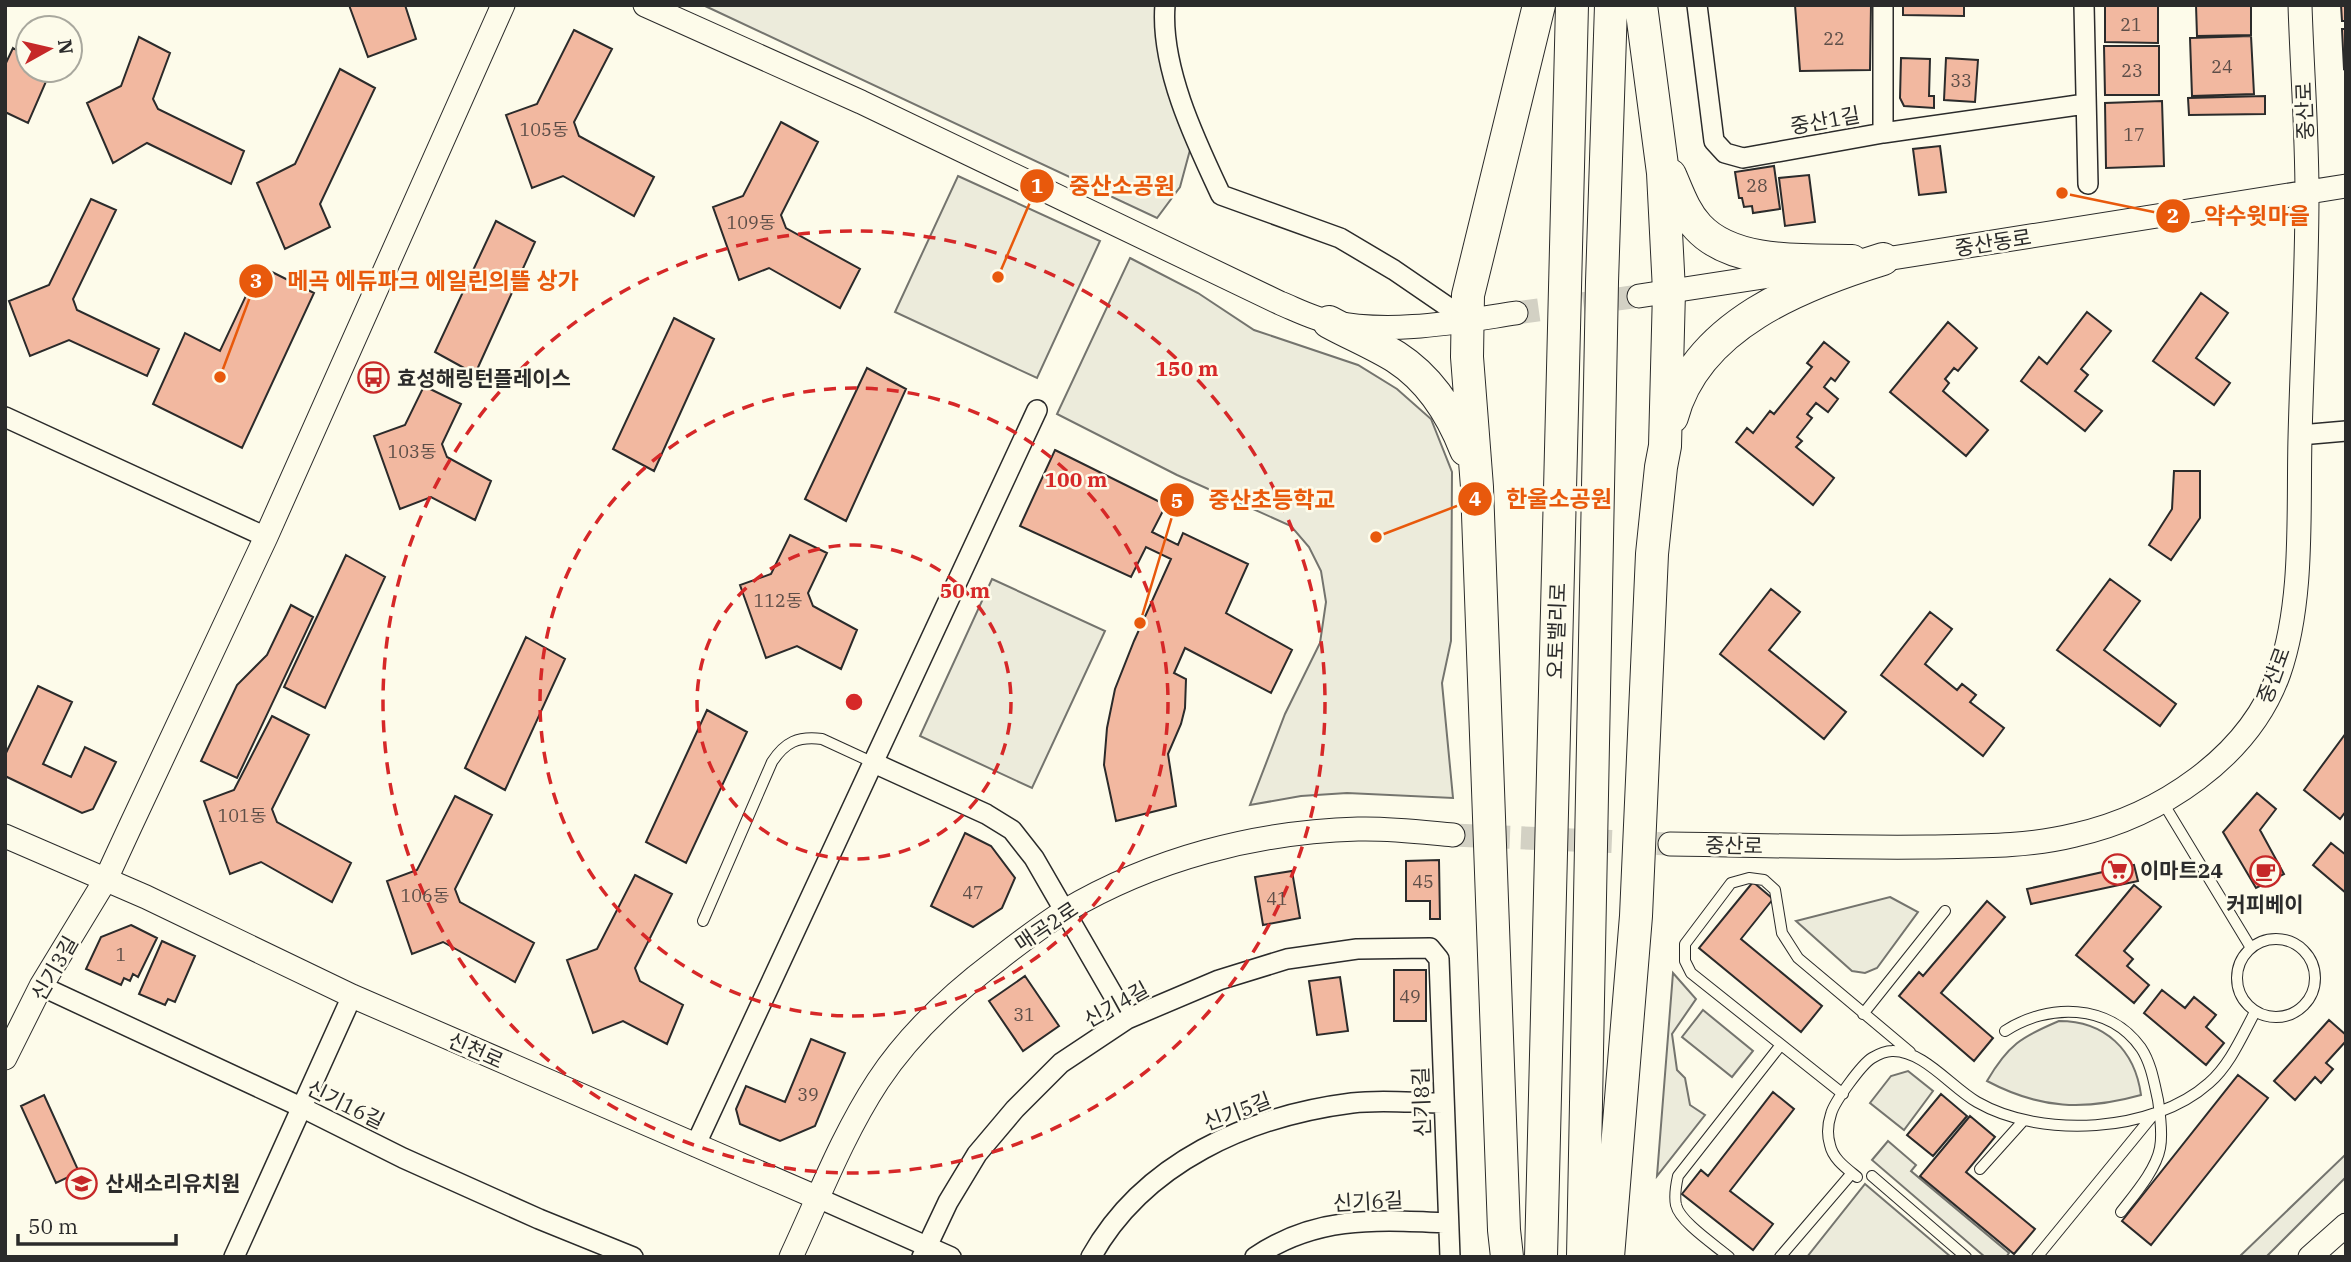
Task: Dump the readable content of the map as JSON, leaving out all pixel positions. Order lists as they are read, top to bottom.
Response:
{
  "streets": {
    "highway": ["오토밸리로"],
    "street": [
      "중산로",
      "중산1길",
      "중산동로",
      "매곡2로",
      "신기3길",
      "신기4길",
      "신천로",
      "신기8길",
      "신기16길",
      "신기5길",
      "신기6길"
    ]
  },
  "crossings": [
    ["중산로", "중산동로"],
    ["매곡2로", "신천로"],
    ["신기3길", "신천로"],
    ["신기3길", "신기16길"],
    ["신기4길", "신천로"],
    ["신기4길", "신기8길"],
    ["신기8길", "신기5길"],
    ["신기8길", "신기6길"]
  ],
  "places": {
    "other": [
      "약수윗마을",
      "중산소공원",
      "메곡 에듀파크 에일린의뜰 상가",
      "한울소공원",
      "중산초등학교"
    ],
    "bus stop": ["효성해링턴플레이스"],
    "supermarket": ["이마트24"],
    "cafe": ["커피베이"],
    "school or university": ["산새소리유치원"]
  },
  "house_numbers": [
    "21",
    "22",
    "24",
    "23",
    "33",
    "105동",
    "17",
    "28",
    "109동",
    "103동",
    "112동",
    "101동",
    "45",
    "47",
    "106동",
    "41",
    "1",
    "49",
    "31",
    "39"
  ],
  "scale_bar": "50 m",
  "north": "right",
  "rings": ["150 m", "100 m", "50 m"]
}
